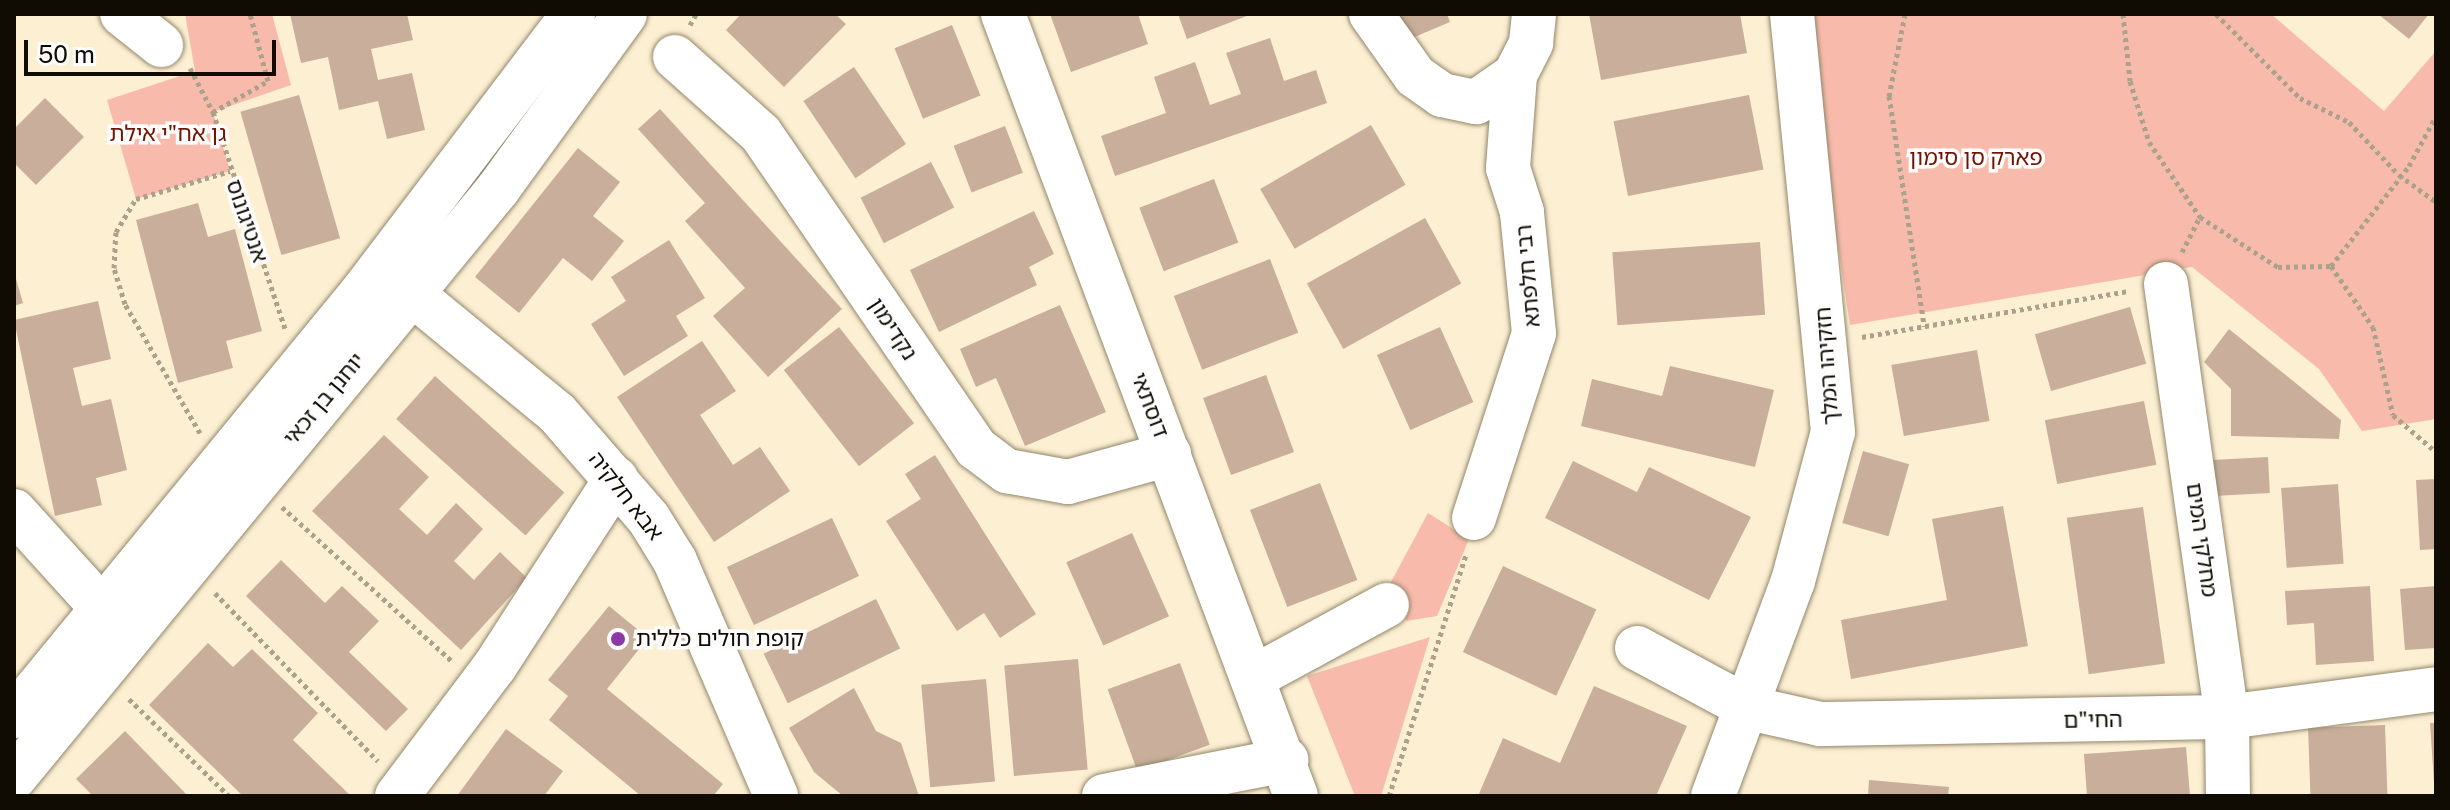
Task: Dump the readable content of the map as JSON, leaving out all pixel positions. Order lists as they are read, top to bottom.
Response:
{
  "streets": {
    "street": [
      "רבי חלפתא",
      "נקדימון",
      "חזקיהו המלך",
      "יוחנן בן זכאי",
      "דוסתאי",
      "אבא חלקיה",
      "מחלקי המים",
      "החי\"ם"
    ],
    "path": ["אנטיגונוס"]
  },
  "crossings": [
    ["אנטיגונוס", "יוחנן בן זכאי"],
    ["נקדימון", "דוסתאי"],
    ["חזקיהו המלך", "החי\"ם"],
    ["יוחנן בן זכאי", "אבא חלקיה"],
    ["מחלקי המים", "החי\"ם"]
  ],
  "parks": ["גן אח\"י אילת", "פארק סן סימון"],
  "places": ["קופת חולים כללית"],
  "scale_bar": "50 m"
}
